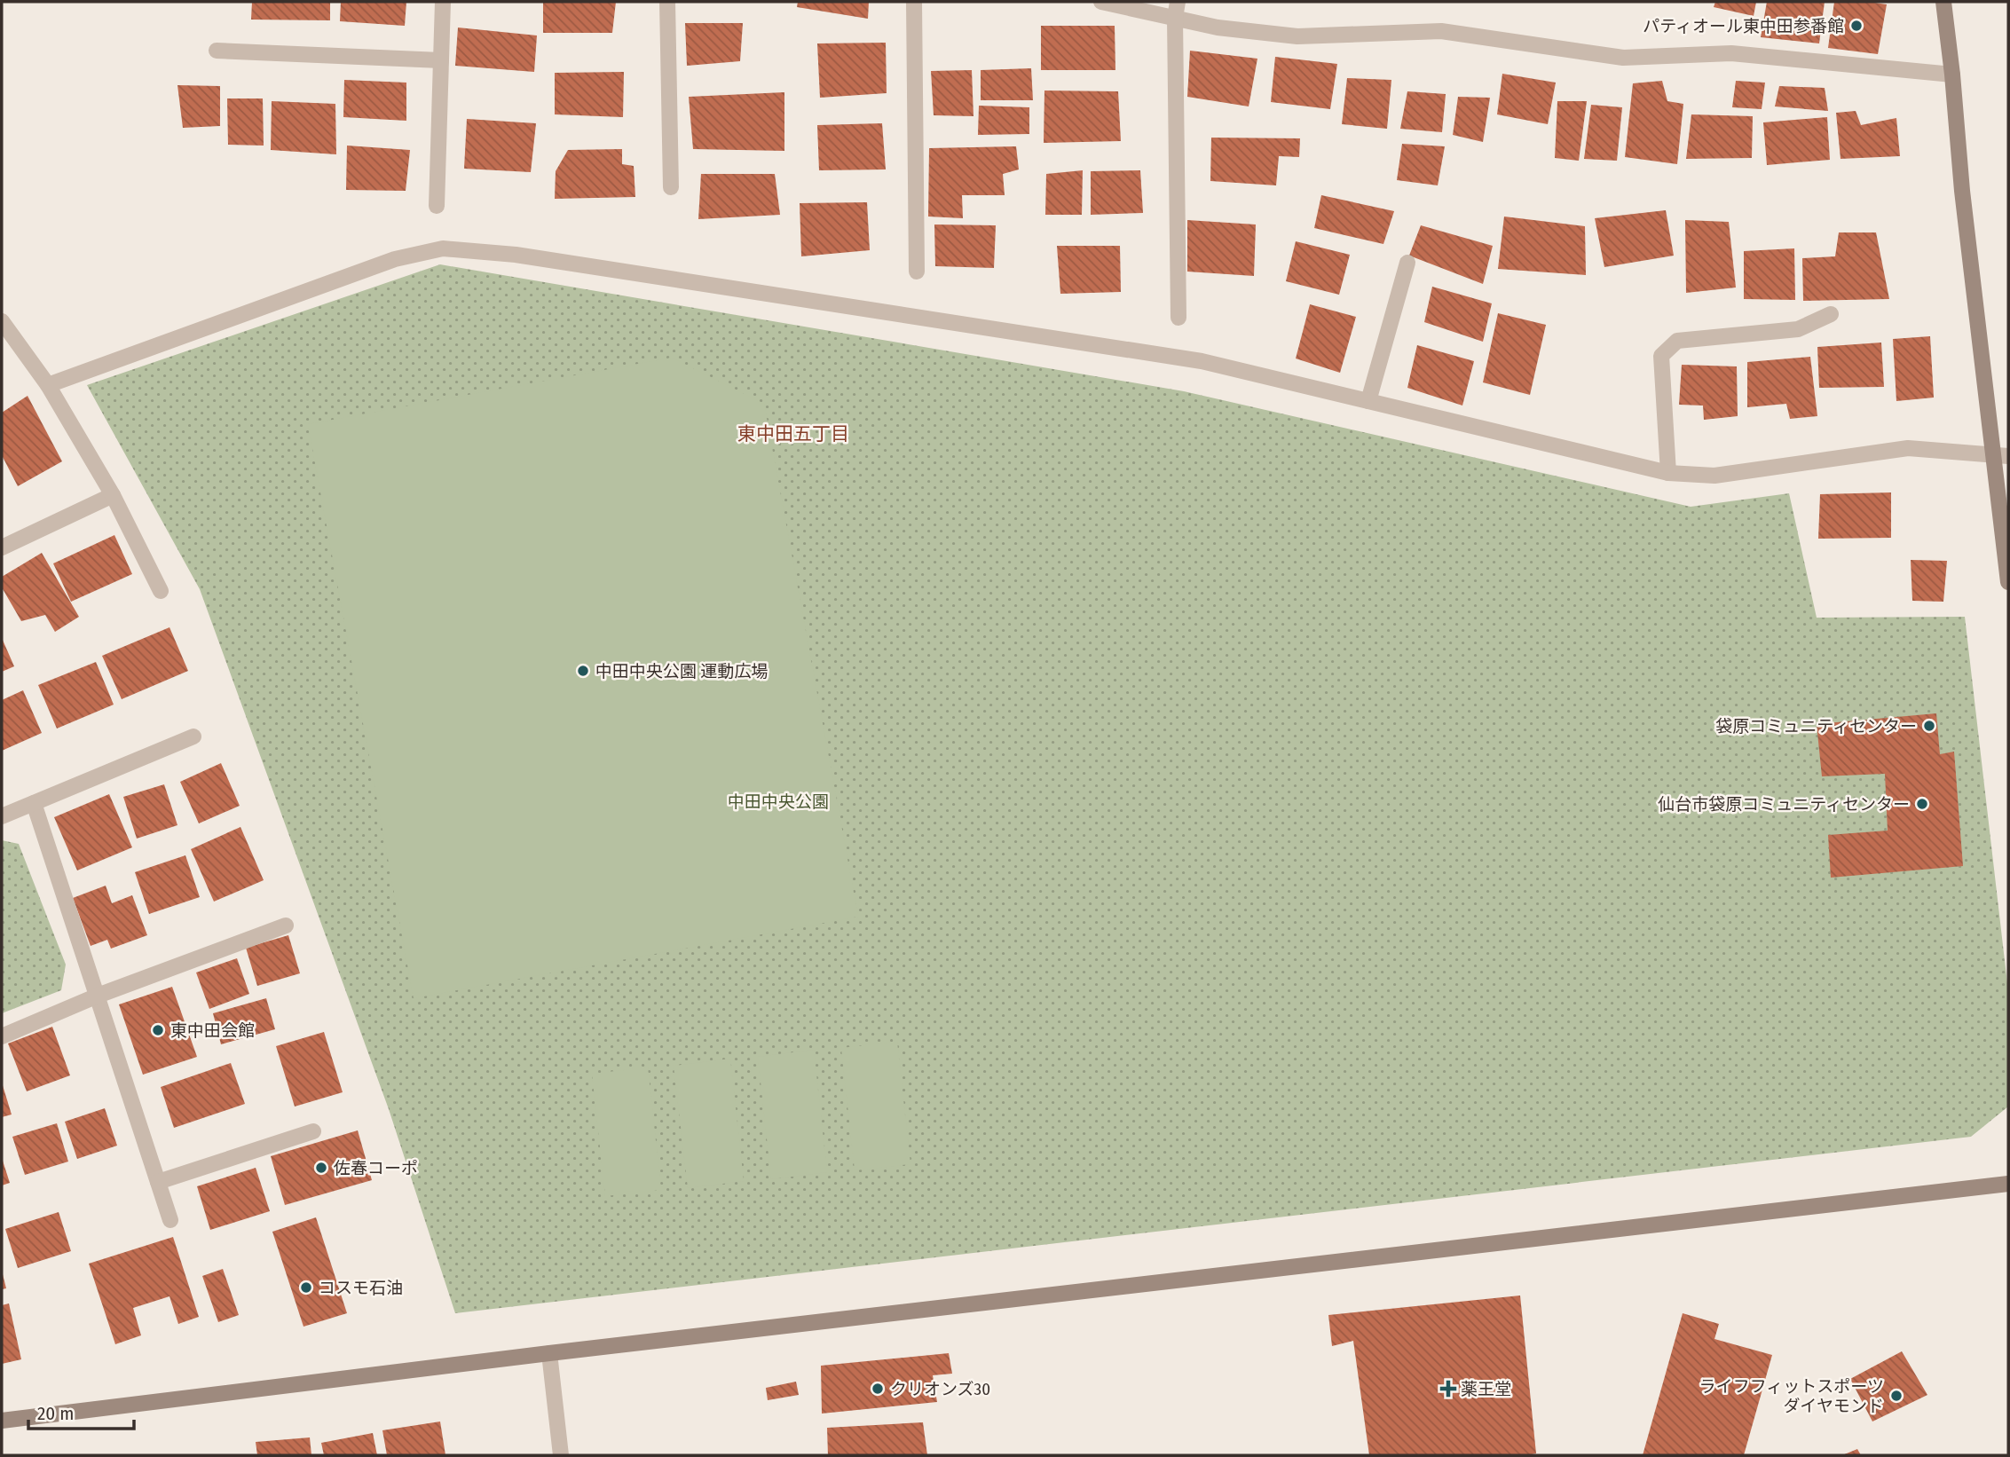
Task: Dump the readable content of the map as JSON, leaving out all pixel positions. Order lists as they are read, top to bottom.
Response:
{
  "districts": ["東中田五丁目"],
  "parks": ["中田中央公園"],
  "places": {
    "other": [
      "パティオール東中田参番館",
      "中田中央公園 運動広場",
      "袋原コミュニティセンター",
      "仙台市袋原コミュニティセンター",
      "東中田会館",
      "佐春コーポ",
      "コスモ石油",
      "クリオンズ30",
      "ライフフィットスポーツ ダイヤモンド"
    ],
    "health": ["薬王堂"]
  },
  "scale_bar": "20 m"
}
